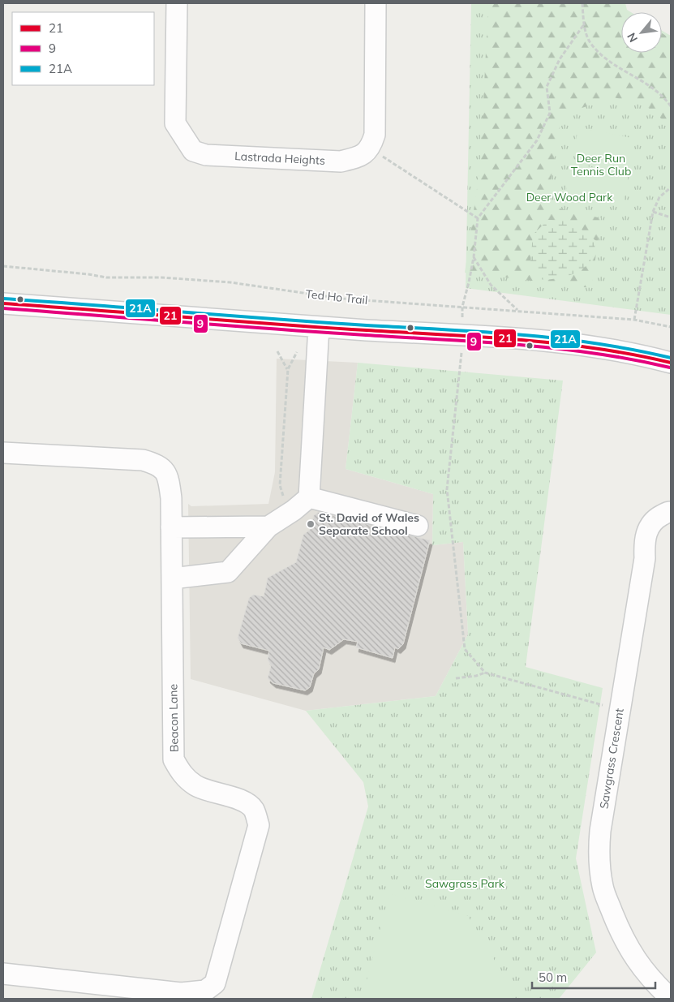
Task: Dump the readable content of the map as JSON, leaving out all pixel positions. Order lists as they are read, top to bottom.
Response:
{
  "streets": {
    "street": ["Lastrada Heights", "Beacon Lane", "Sawgrass Crescent"],
    "path": ["Ted Ho Trail"]
  },
  "parks": ["Deer Run Tennis Club", "Deer Wood Park", "Sawgrass Park"],
  "places": ["St. David of Wales Separate School"],
  "lines": ["transit line 21A", "transit line 21", "transit line 9"],
  "legend": ["21", "9", "21A"],
  "scale_bar": "50 m",
  "north": "bottom left"
}
